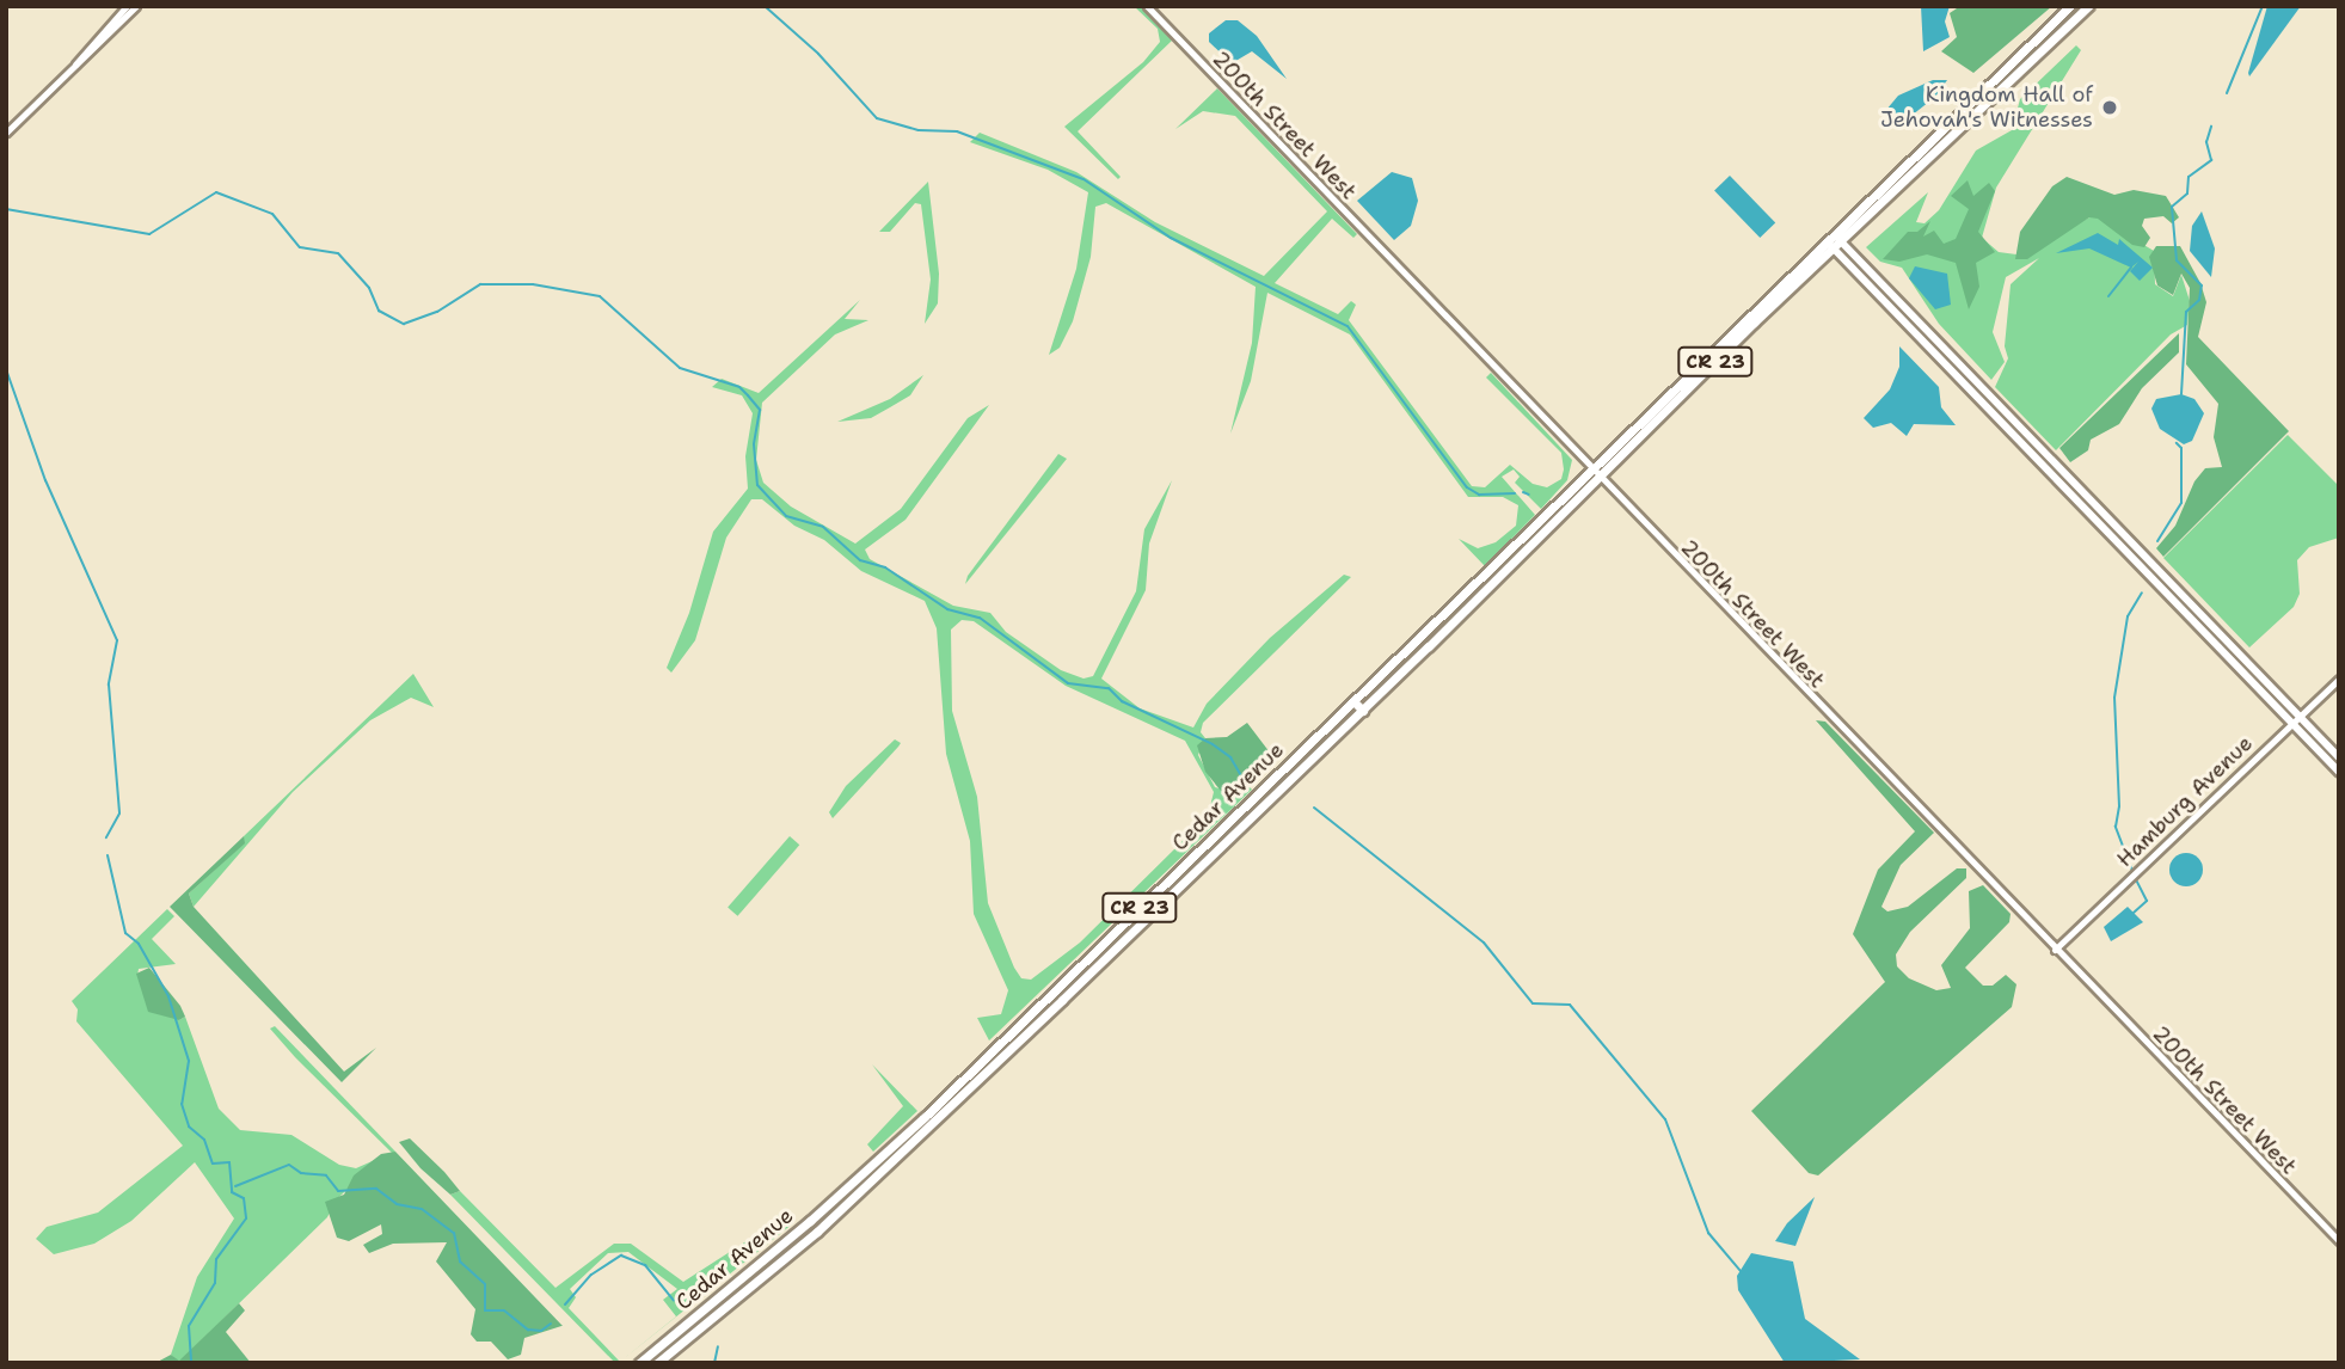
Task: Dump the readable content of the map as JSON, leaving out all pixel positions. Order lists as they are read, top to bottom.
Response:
{
  "streets": {
    "main road": ["CR 23", "Cedar Avenue"],
    "street": ["200th Street West", "Hamburg Avenue"]
  },
  "crossings": [
    ["200th Street West", "Cedar Avenue"],
    ["200th Street West", "Hamburg Avenue"],
    ["CR 23", "Cedar Avenue"]
  ],
  "places": ["Kingdom Hall of Jehovah's Witnesses"]
}
